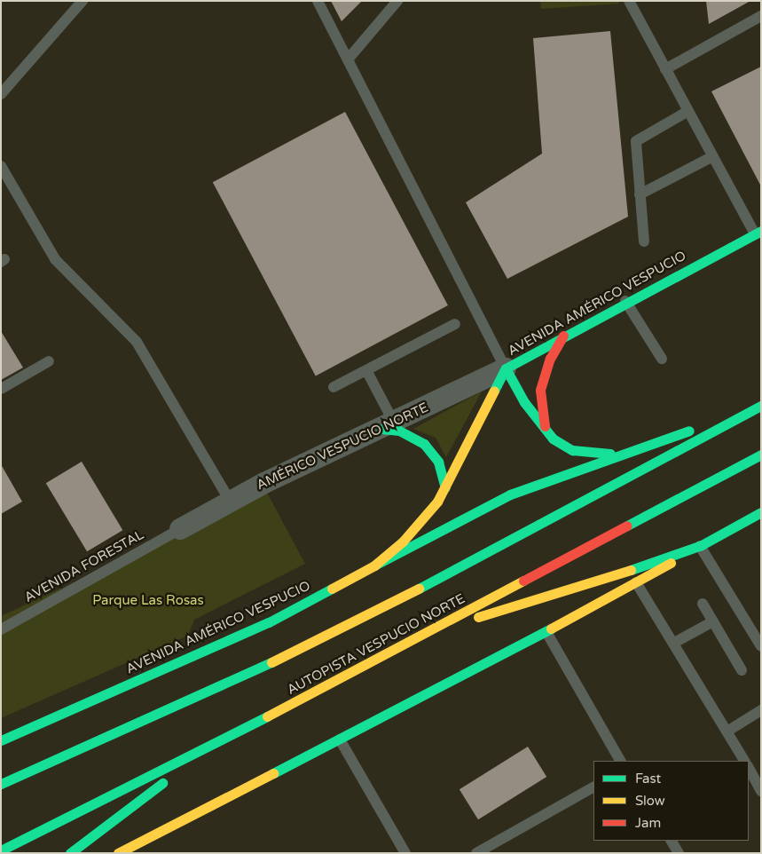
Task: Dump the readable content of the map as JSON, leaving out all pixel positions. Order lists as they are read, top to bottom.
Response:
{
  "streets": {
    "main road": ["AVENIDA AMÉRICO VESPUCIO", "AUTOPISTA VESPUCIO NORTE"],
    "street": ["AMÉRICO VESPUCIO NORTE"],
    "lane": ["AVENIDA FORESTAL"]
  },
  "crossings": [
    ["AVENIDA AMÉRICO VESPUCIO", "AMÉRICO VESPUCIO NORTE"],
    ["AMÉRICO VESPUCIO NORTE", "AVENIDA FORESTAL"]
  ],
  "parks": ["Parque Las Rosas"],
  "legend": ["Fast", "Slow", "Jam"]
}
